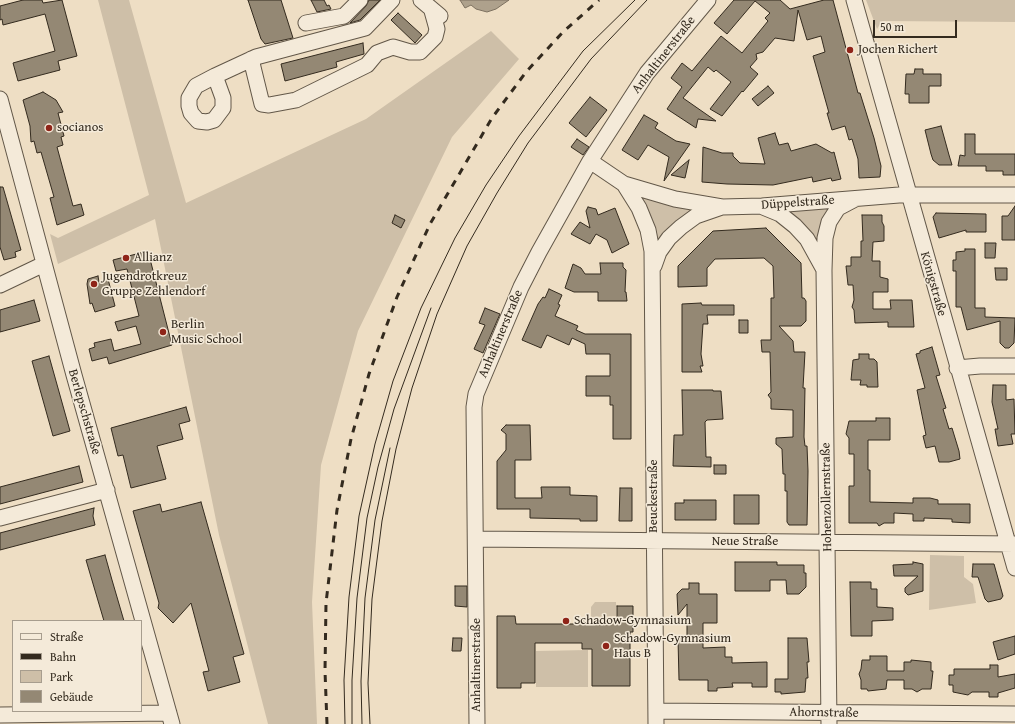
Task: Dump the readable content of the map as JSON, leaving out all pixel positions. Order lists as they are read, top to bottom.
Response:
{
  "streets": {
    "street": [
      "Anhaltinerstraße",
      "Düppelstraße",
      "Königstraße",
      "Berlepschstraße",
      "Beuckestraße",
      "Hohenzollernstraße",
      "Neue Straße",
      "Ahornstraße"
    ]
  },
  "crossings": [
    ["Anhaltinerstraße", "Düppelstraße"],
    ["Anhaltinerstraße", "Neue Straße"],
    ["Düppelstraße", "Königstraße"],
    ["Düppelstraße", "Beuckestraße"],
    ["Düppelstraße", "Hohenzollernstraße"],
    ["Königstraße", "Neue Straße"],
    ["Beuckestraße", "Neue Straße"],
    ["Beuckestraße", "Ahornstraße"],
    ["Hohenzollernstraße", "Neue Straße"],
    ["Hohenzollernstraße", "Ahornstraße"]
  ],
  "places": [
    "Jochen Richert",
    "socianos",
    "Allianz",
    "Jugendrotkreuz Gruppe Zehlendorf",
    "Berlin Music School",
    "Schadow-Gymnasium",
    "Schadow-Gymnasium Haus B"
  ],
  "legend": [
    "Straße",
    "Bahn",
    "Park",
    "Gebäude"
  ],
  "scale_bar": "50 m"
}
